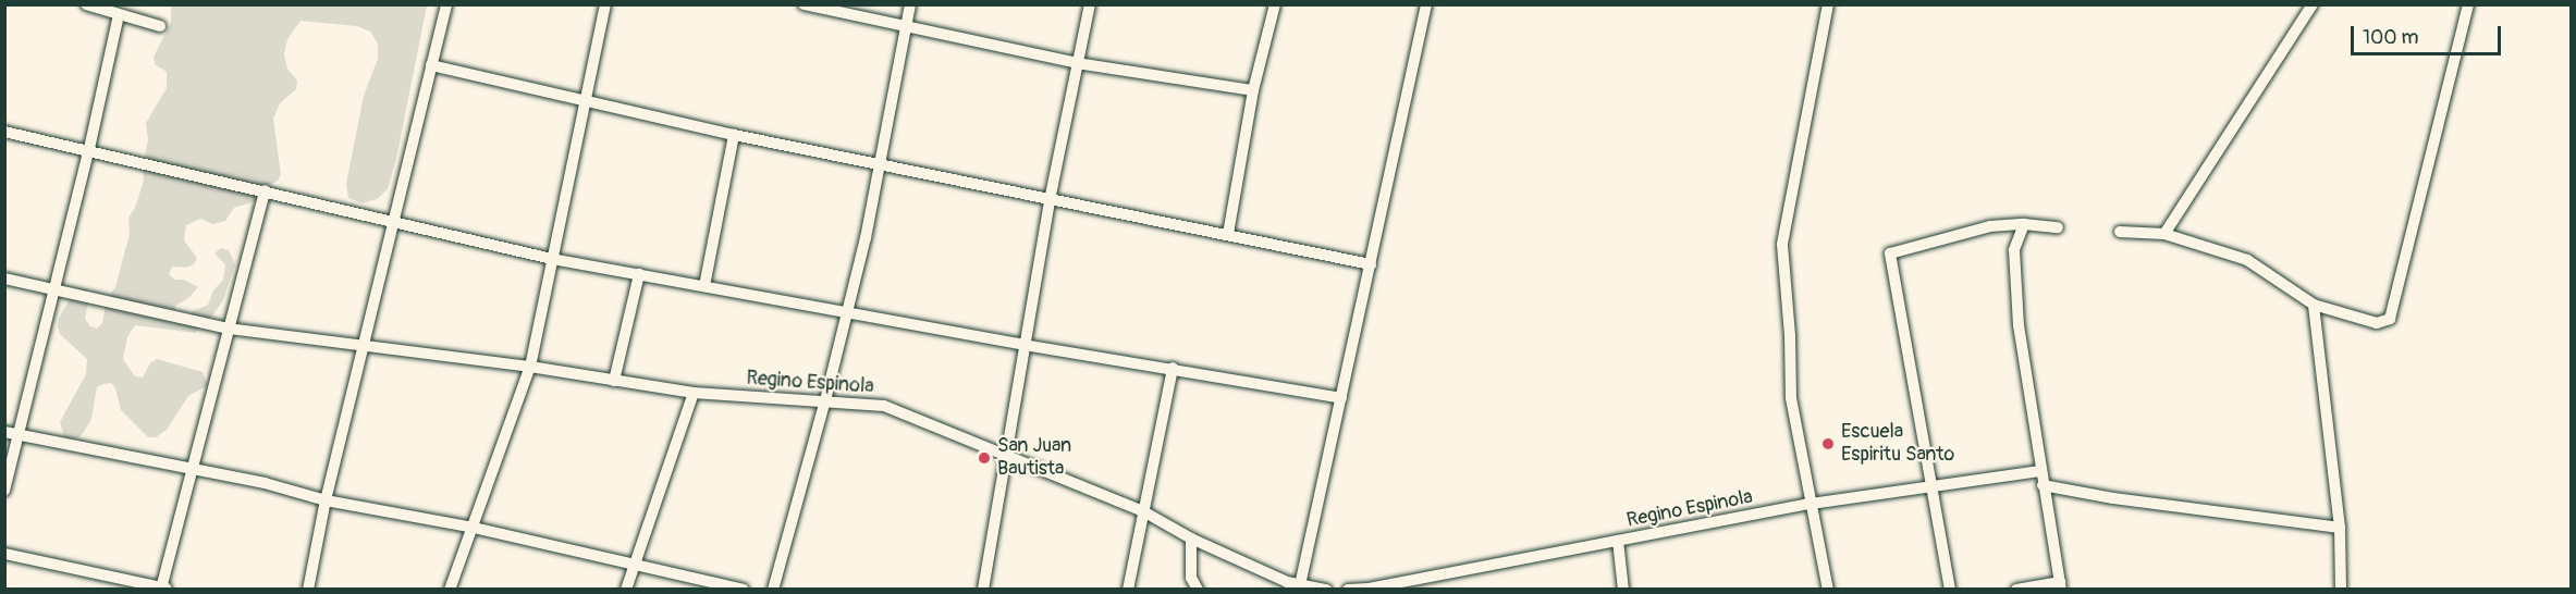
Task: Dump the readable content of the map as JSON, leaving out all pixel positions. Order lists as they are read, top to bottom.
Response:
{
  "streets": {
    "street": ["Regino Espinola"]
  },
  "places": ["Escuela Espiritu Santo", "San Juan Bautista"],
  "scale_bar": "100 m"
}
